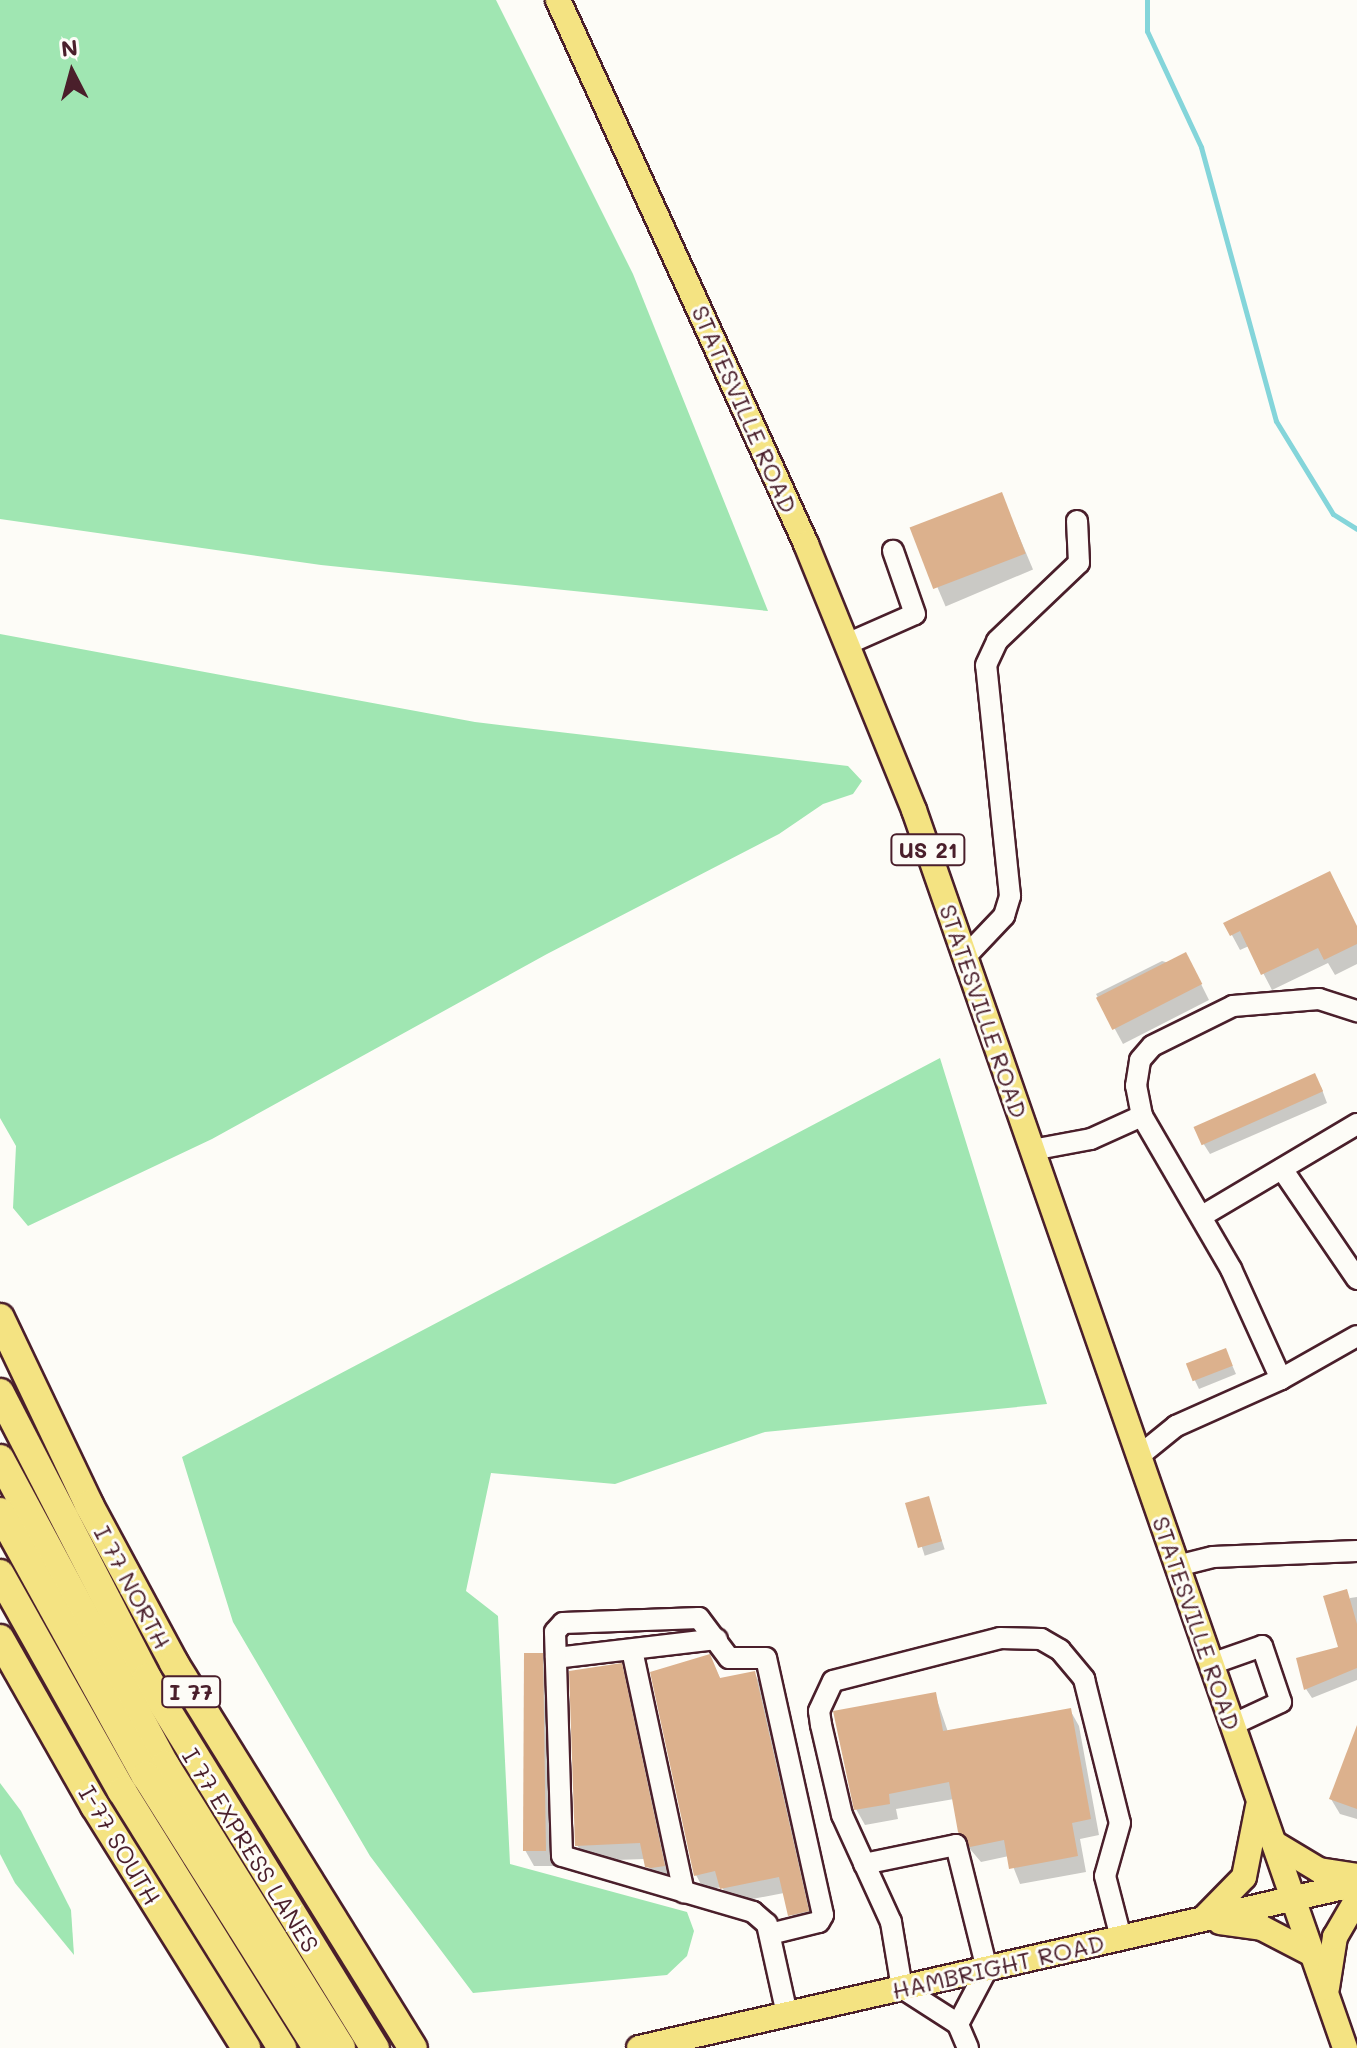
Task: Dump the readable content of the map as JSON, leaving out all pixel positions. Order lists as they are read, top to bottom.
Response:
{
  "streets": {
    "highway": [
      "I 77 NORTH",
      "I 77",
      "I-77 SOUTH",
      "I 77 EXPRESS LANES"
    ],
    "main road": ["STATESVILLE ROAD", "US 21", "HAMBRIGHT ROAD"]
  },
  "crossings": [
    ["STATESVILLE ROAD", "HAMBRIGHT ROAD"]
  ],
  "north": "top"
}
